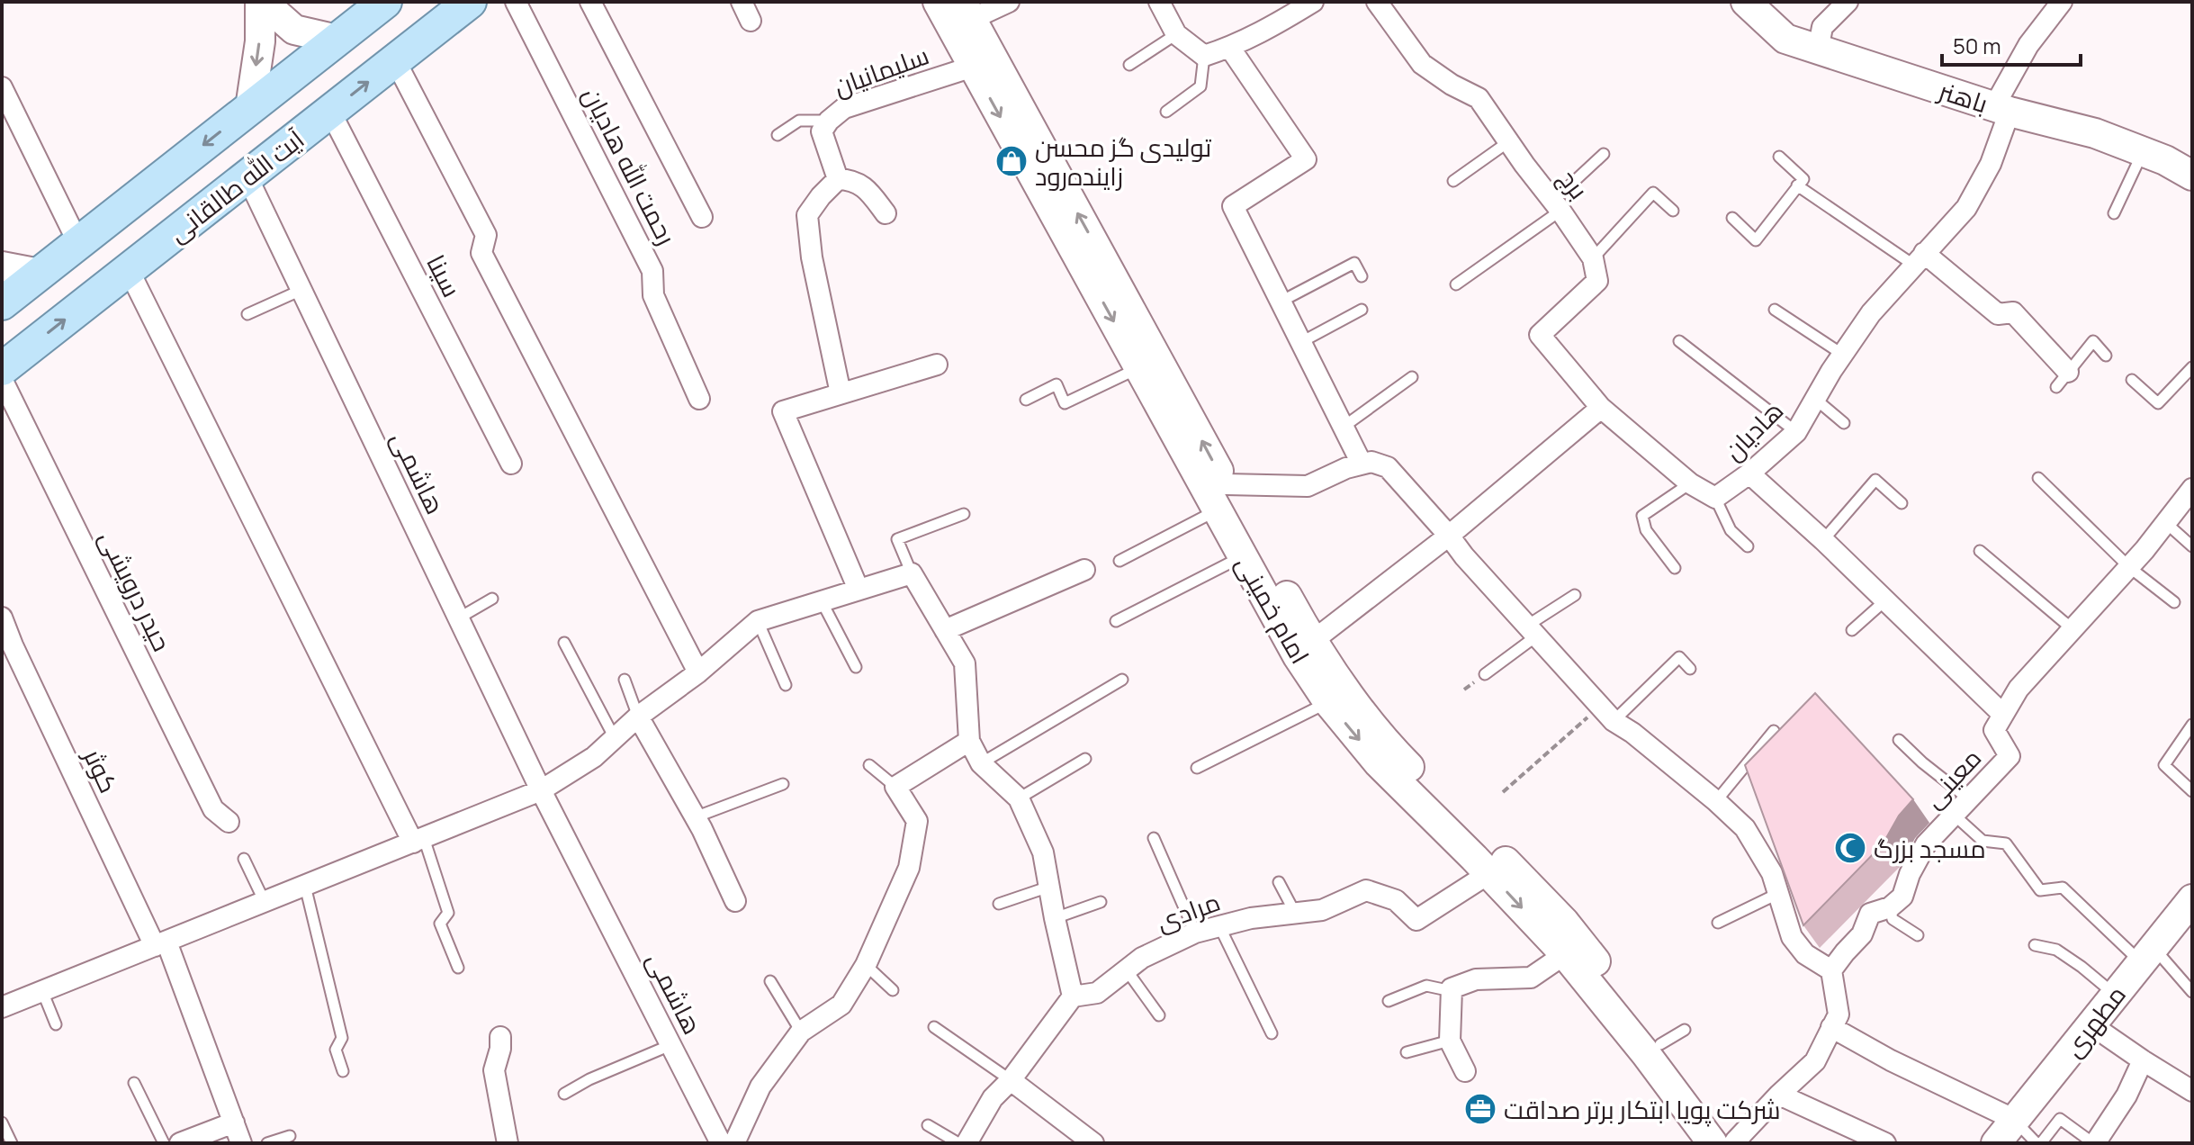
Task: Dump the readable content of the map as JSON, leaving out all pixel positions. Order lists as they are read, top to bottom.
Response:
{
  "streets": {
    "main road": [
      "باهنر",
      "آیت الله طالقانی",
      "امام خمینی",
      "مطهری"
    ],
    "street": [
      "سلیمانیان",
      "رحمت الله هادیان",
      "برج",
      "سینا",
      "هادیان",
      "هاشمی",
      "حیدر درویشی",
      "کوثر",
      "معینی",
      "مرادی"
    ]
  },
  "crossings": [
    ["سلیمانیان", "امام خمینی"],
    ["باهنر", "هادیان"],
    ["آیت الله طالقانی", "سینا"],
    ["آیت الله طالقانی", "هاشمی"],
    ["امام خمینی", "مرادی"]
  ],
  "places": {
    "shop": ["تولیدی گز محسن زاینده‌رود"],
    "mosque": ["مسجد بزرگ"],
    "office": ["شرکت پویا ابتکار برتر صداقت"]
  },
  "scale_bar": "50 m"
}
